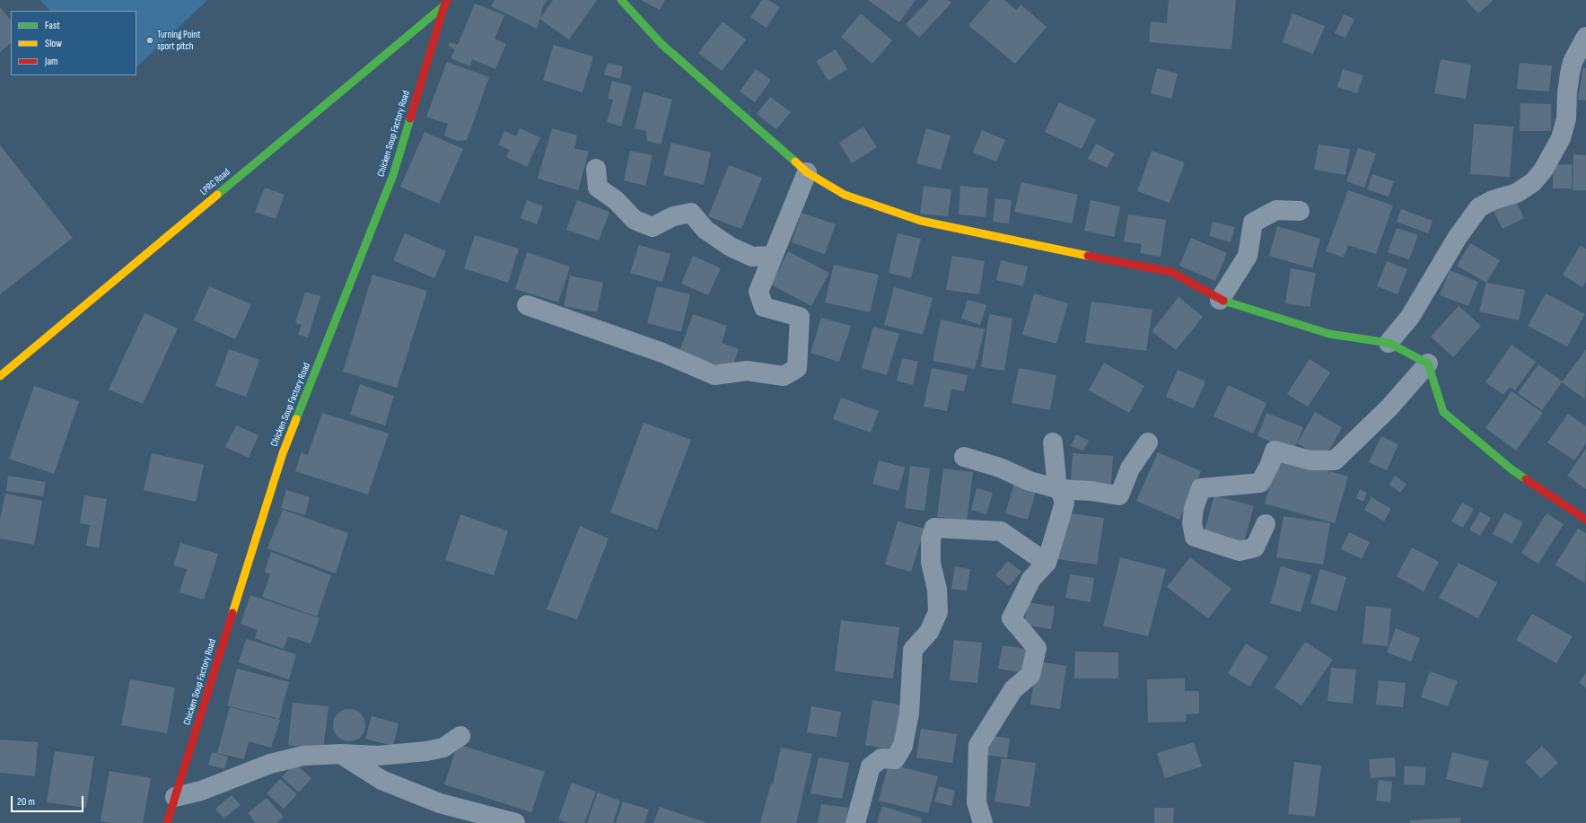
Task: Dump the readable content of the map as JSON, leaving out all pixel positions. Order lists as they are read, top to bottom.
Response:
{
  "streets": {
    "street": ["Chicken Soup Factory Road", "LPRC Road"]
  },
  "crossings": [
    ["Chicken Soup Factory Road", "LPRC Road"]
  ],
  "places": ["Turning Point sport pitch"],
  "legend": ["Fast", "Slow", "Jam"],
  "scale_bar": "20 m"
}
